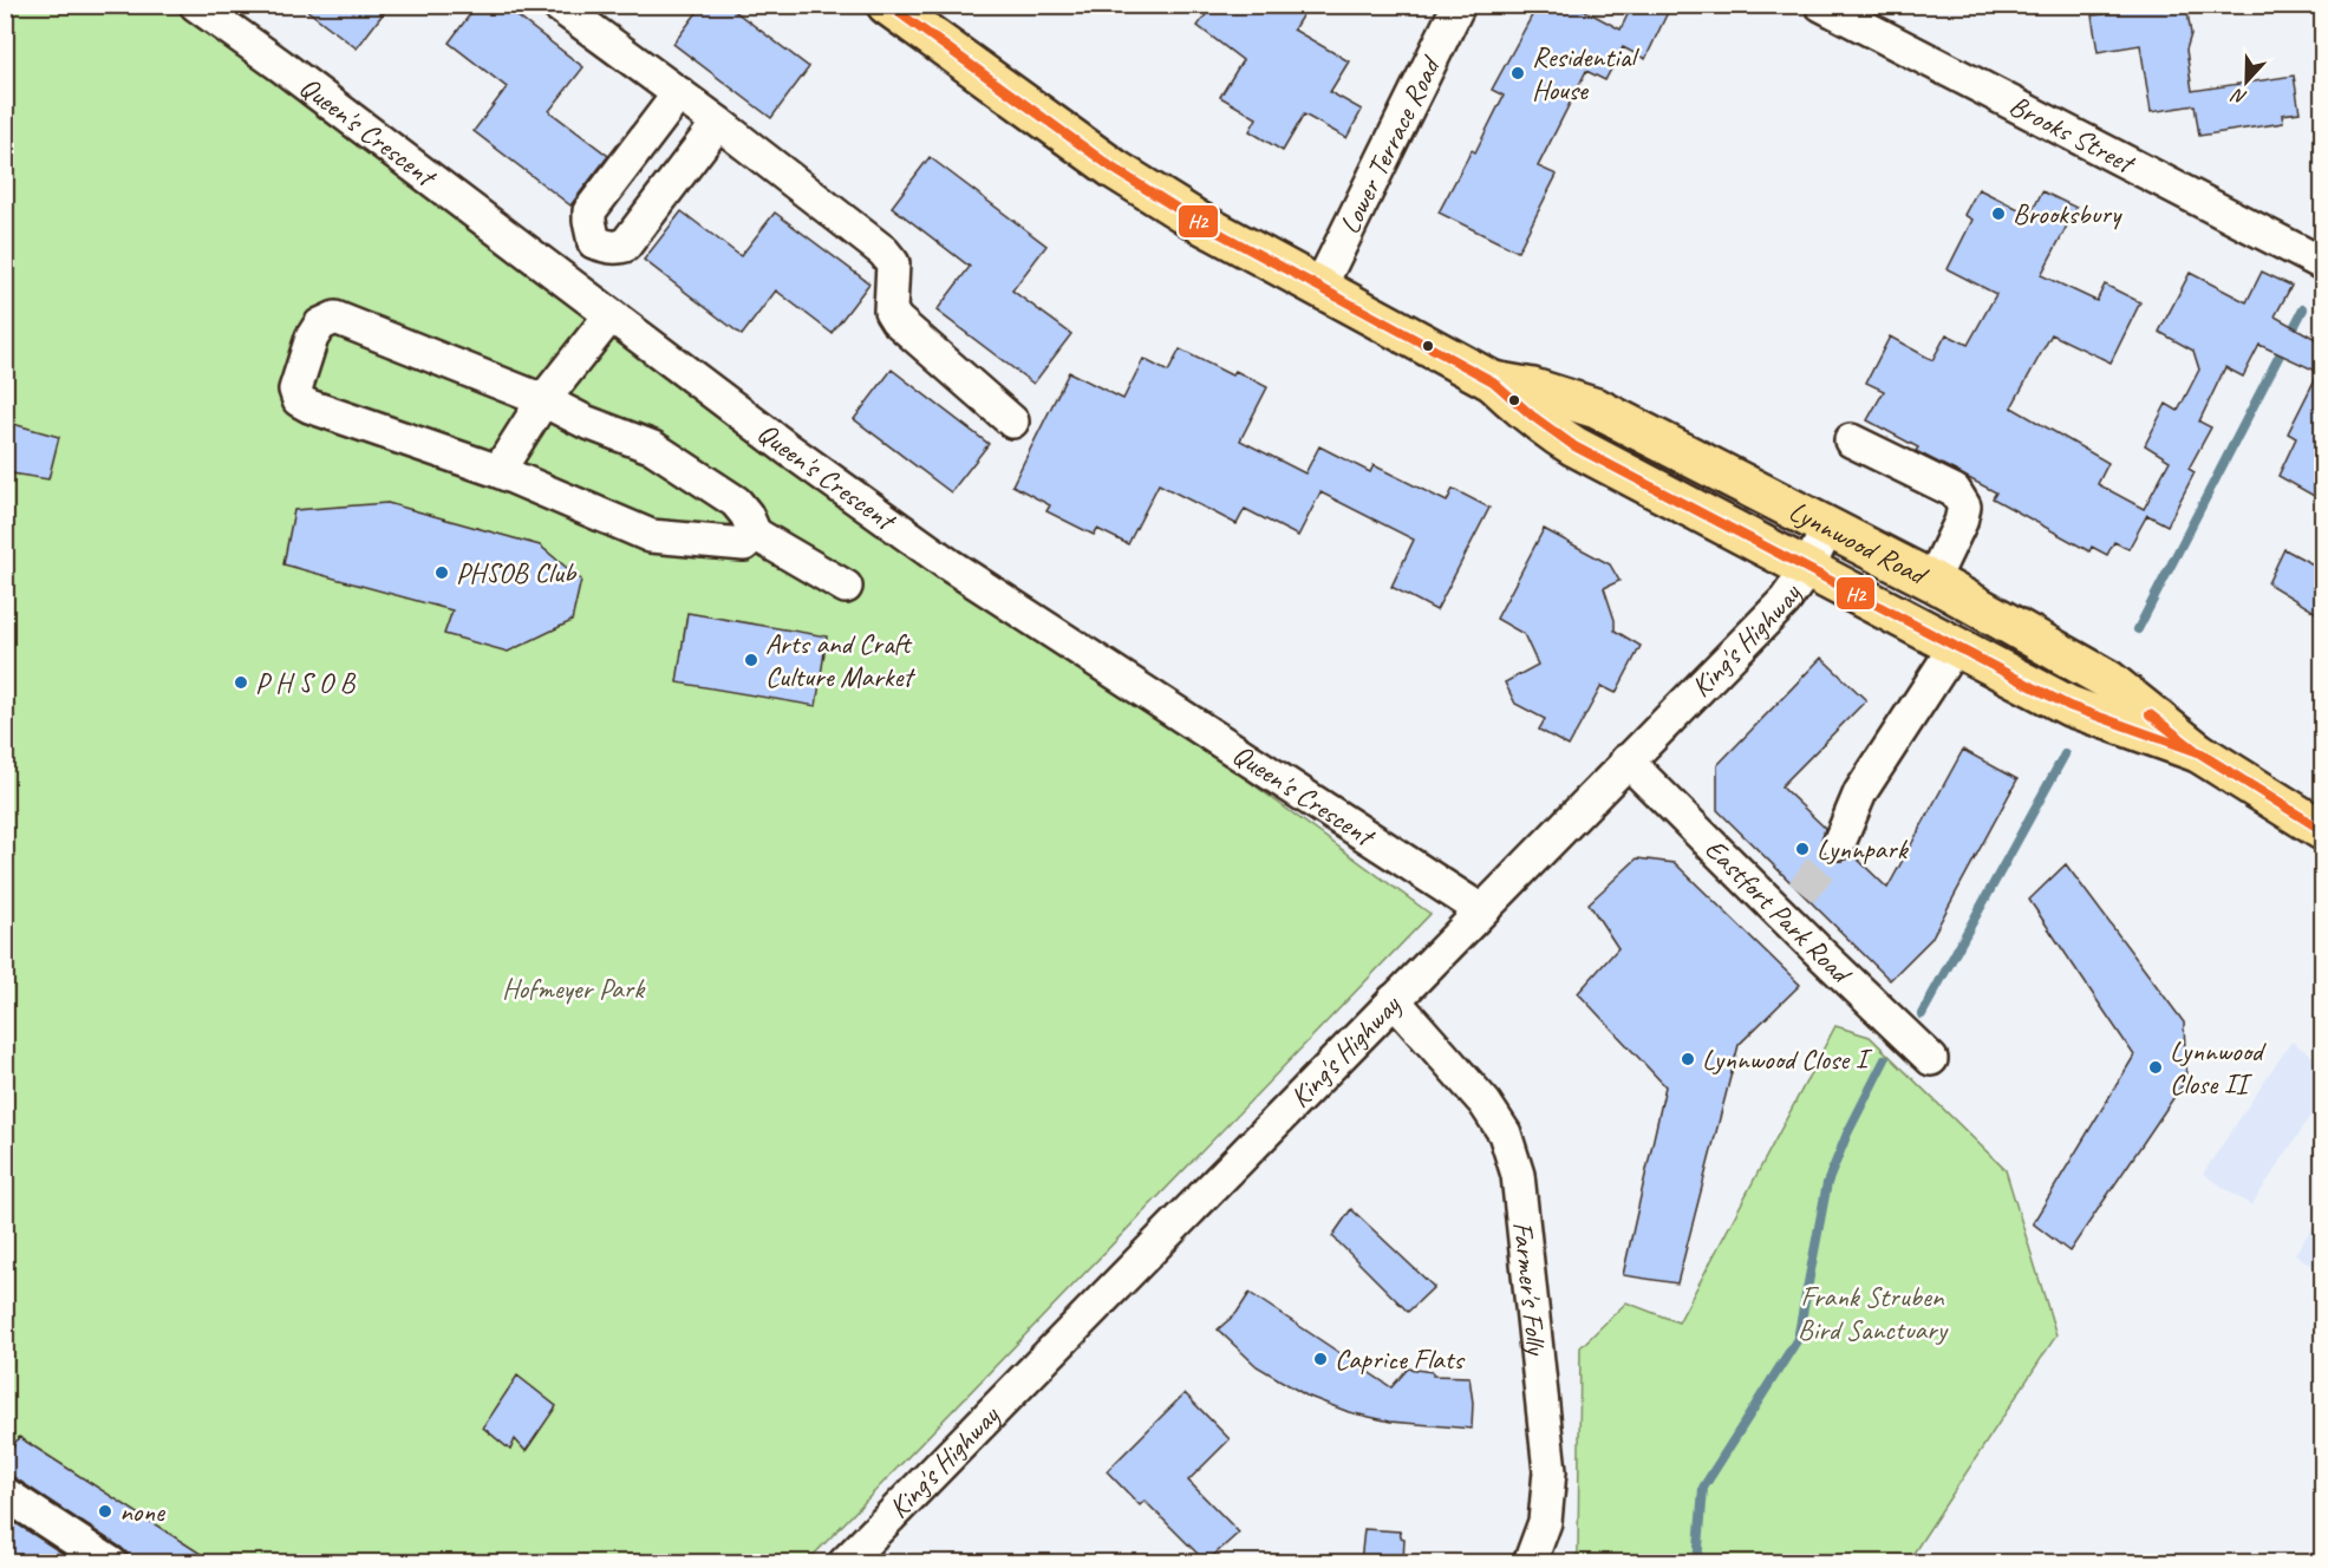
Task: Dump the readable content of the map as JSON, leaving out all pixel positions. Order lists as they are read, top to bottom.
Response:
{
  "streets": {
    "main road": ["Lynnwood Road"],
    "street": [
      "Queen's Crescent",
      "Brooks Street",
      "Lower Terrace Road",
      "King's Highway",
      "Eastfort Park Road",
      "Farmer's Folly"
    ]
  },
  "crossings": [
    ["Queen's Crescent", "King's Highway"],
    ["Lower Terrace Road", "Lynnwood Road"],
    ["Lynnwood Road", "King's Highway"],
    ["King's Highway", "Eastfort Park Road"],
    ["King's Highway", "Farmer's Folly"]
  ],
  "parks": ["Hofmeyer Park", "Frank Struben Bird Sanctuary"],
  "places": [
    "Residential House",
    "Brooksbury",
    "PHSOB Club",
    "Arts and Craft Culture Market",
    "P H S O B",
    "Lynnpark",
    "Lynnwood Close I",
    "Lynnwood Close II",
    "Caprice Flats",
    "none"
  ],
  "lines": ["transit line H2"],
  "north": "bottom"
}
